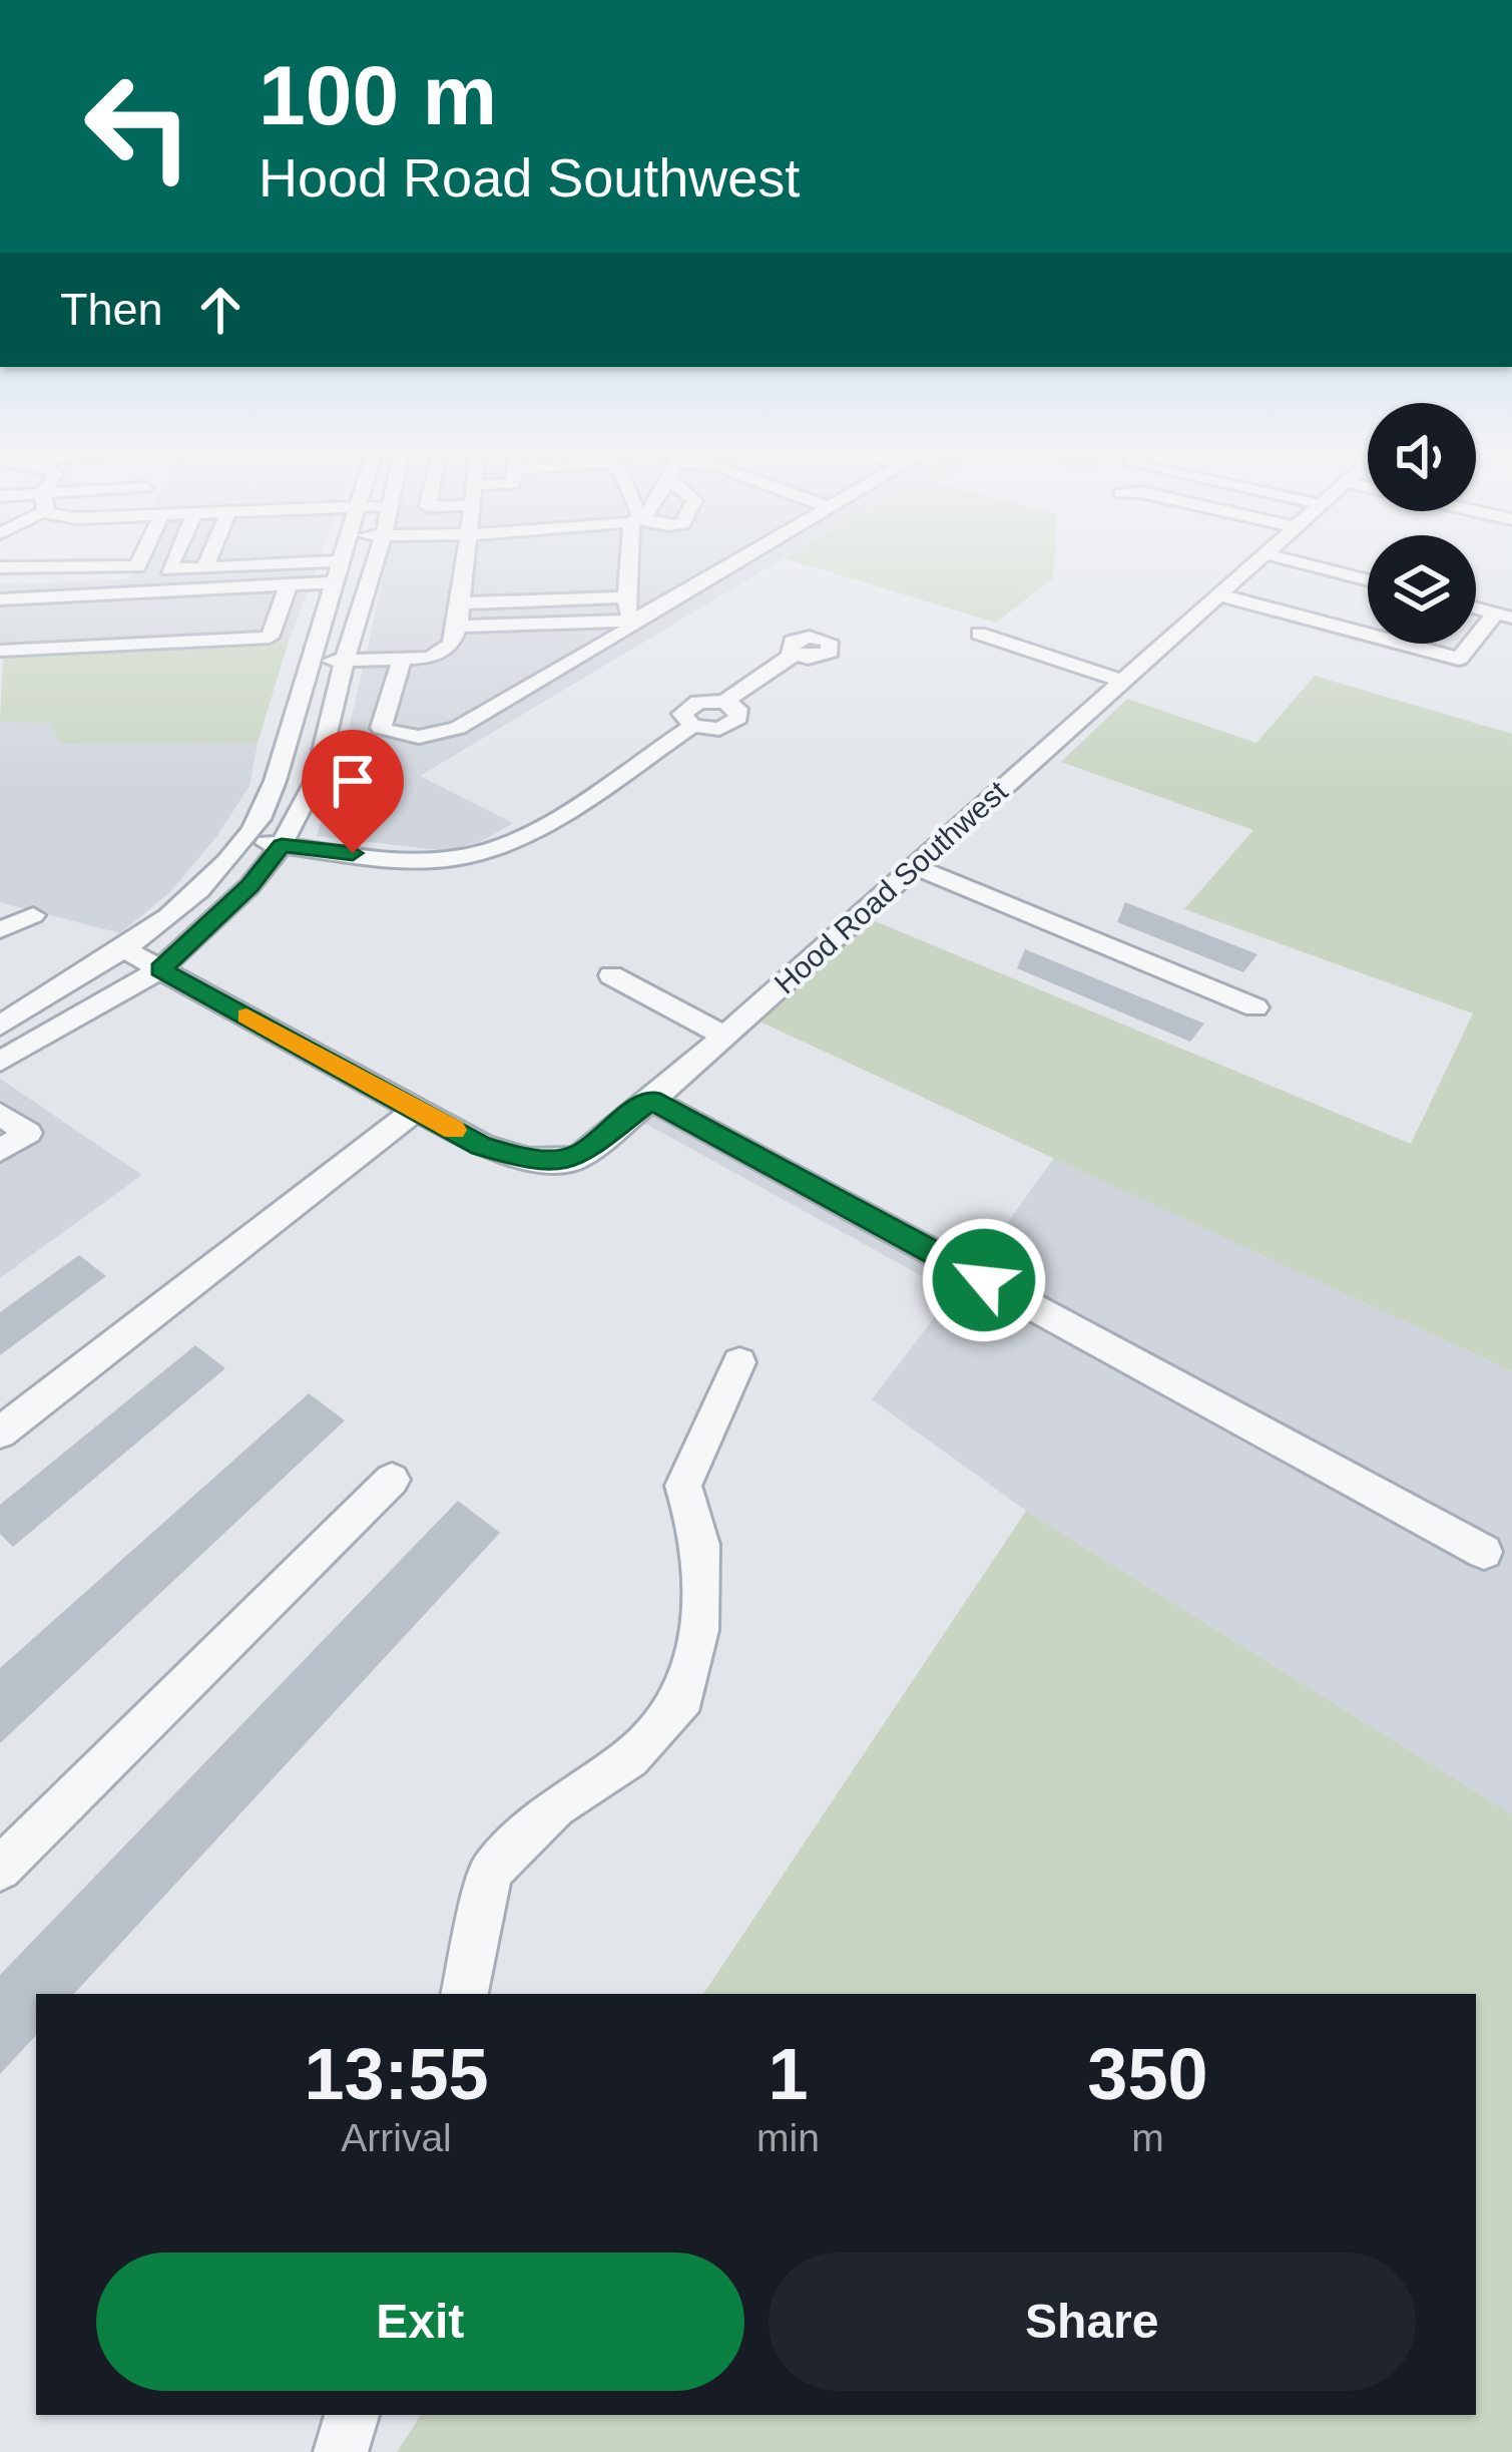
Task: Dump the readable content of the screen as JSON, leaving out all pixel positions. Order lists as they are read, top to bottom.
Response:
{
  "streets": {
    "street": ["Hood Road Southwest"]
  },
  "page": {
    "turn": ["100 m", "Hood Road Southwest"],
    "then": "Then",
    "eta": [
      "13:55",
      "Arrival",
      "1",
      "min",
      "350",
      "m"
    ],
    "buttons": ["Exit", "Share"]
  }
}
